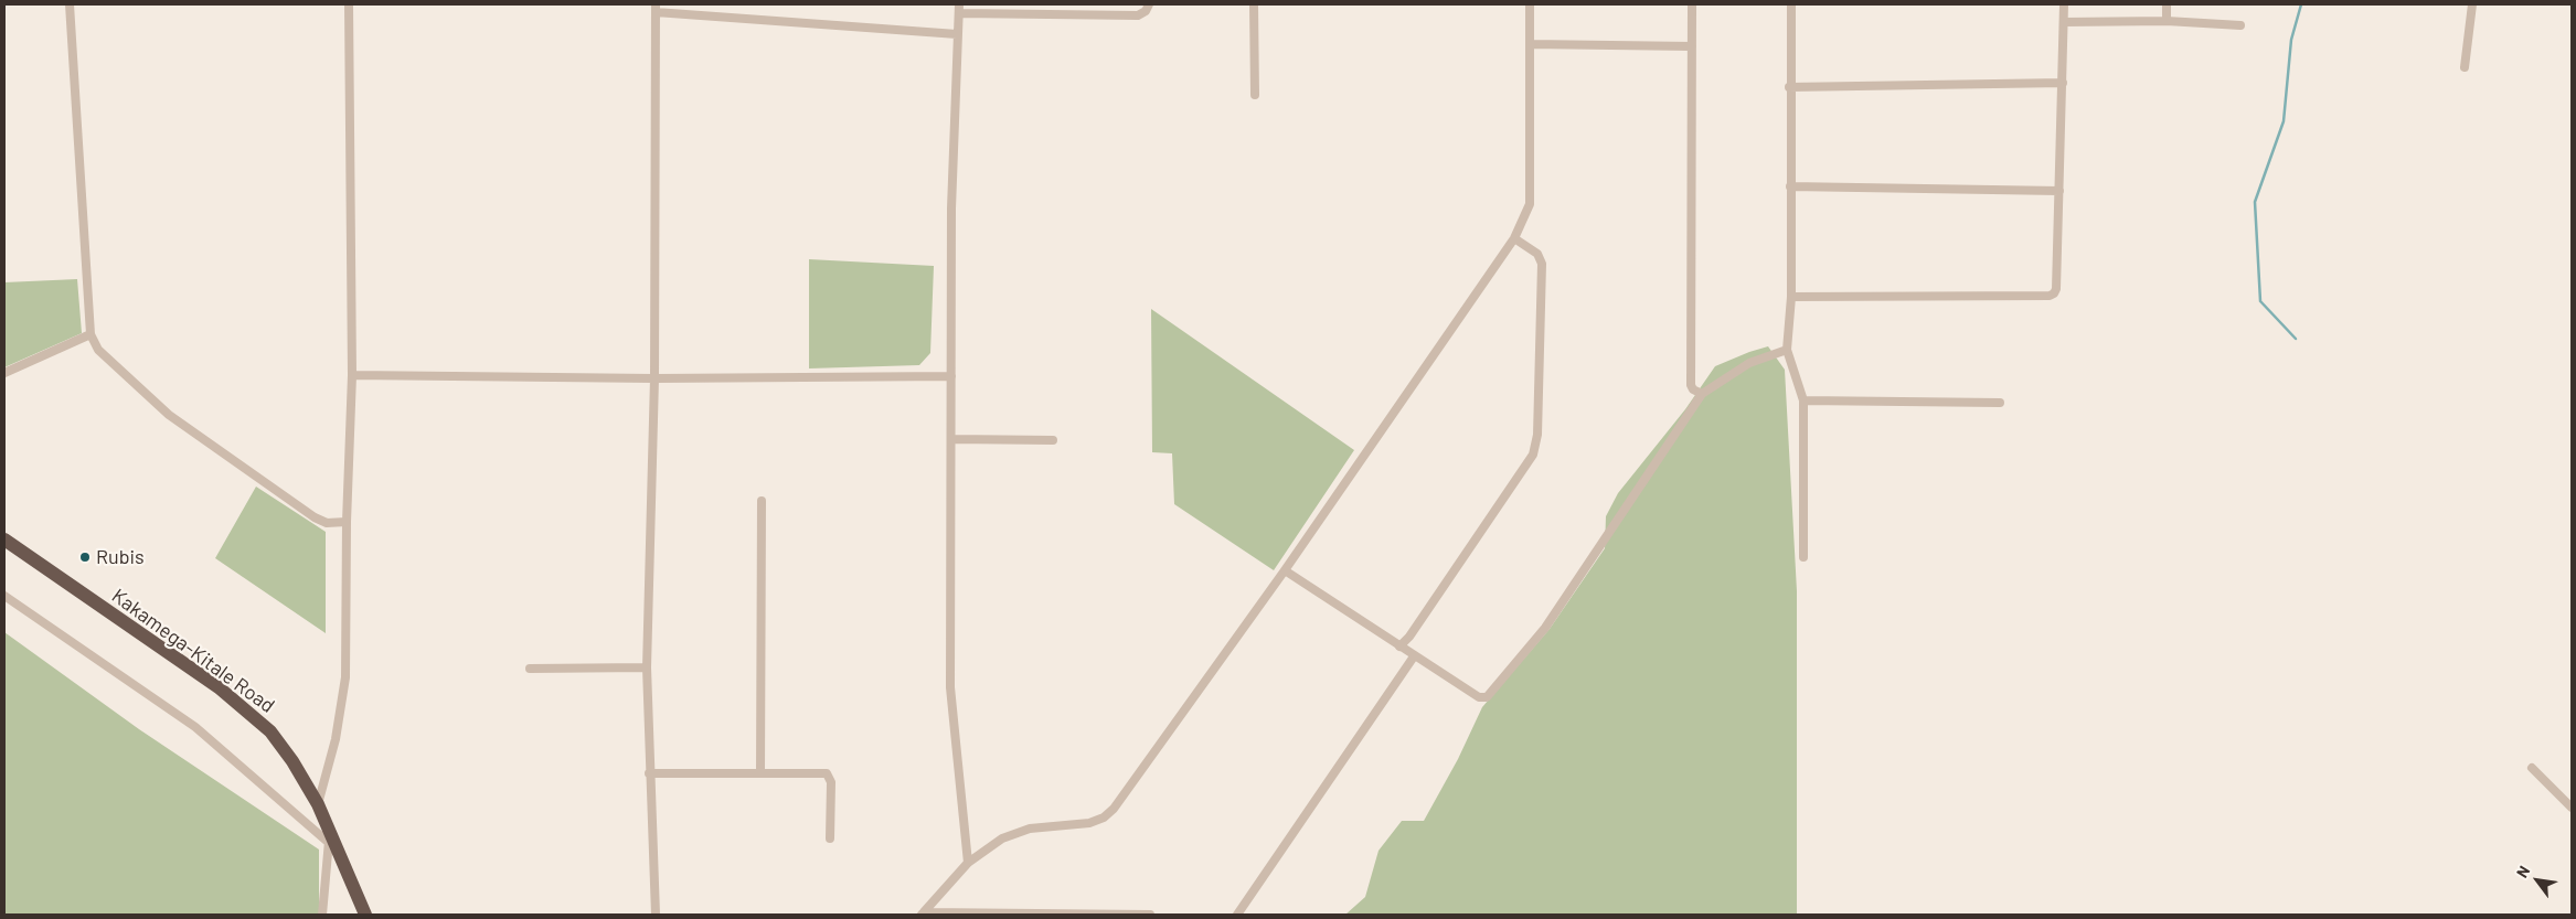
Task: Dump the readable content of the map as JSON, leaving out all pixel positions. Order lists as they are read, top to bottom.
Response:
{
  "streets": {
    "highway": ["Kakamega-Kitale Road"]
  },
  "places": ["Rubis"],
  "north": "top left"
}
